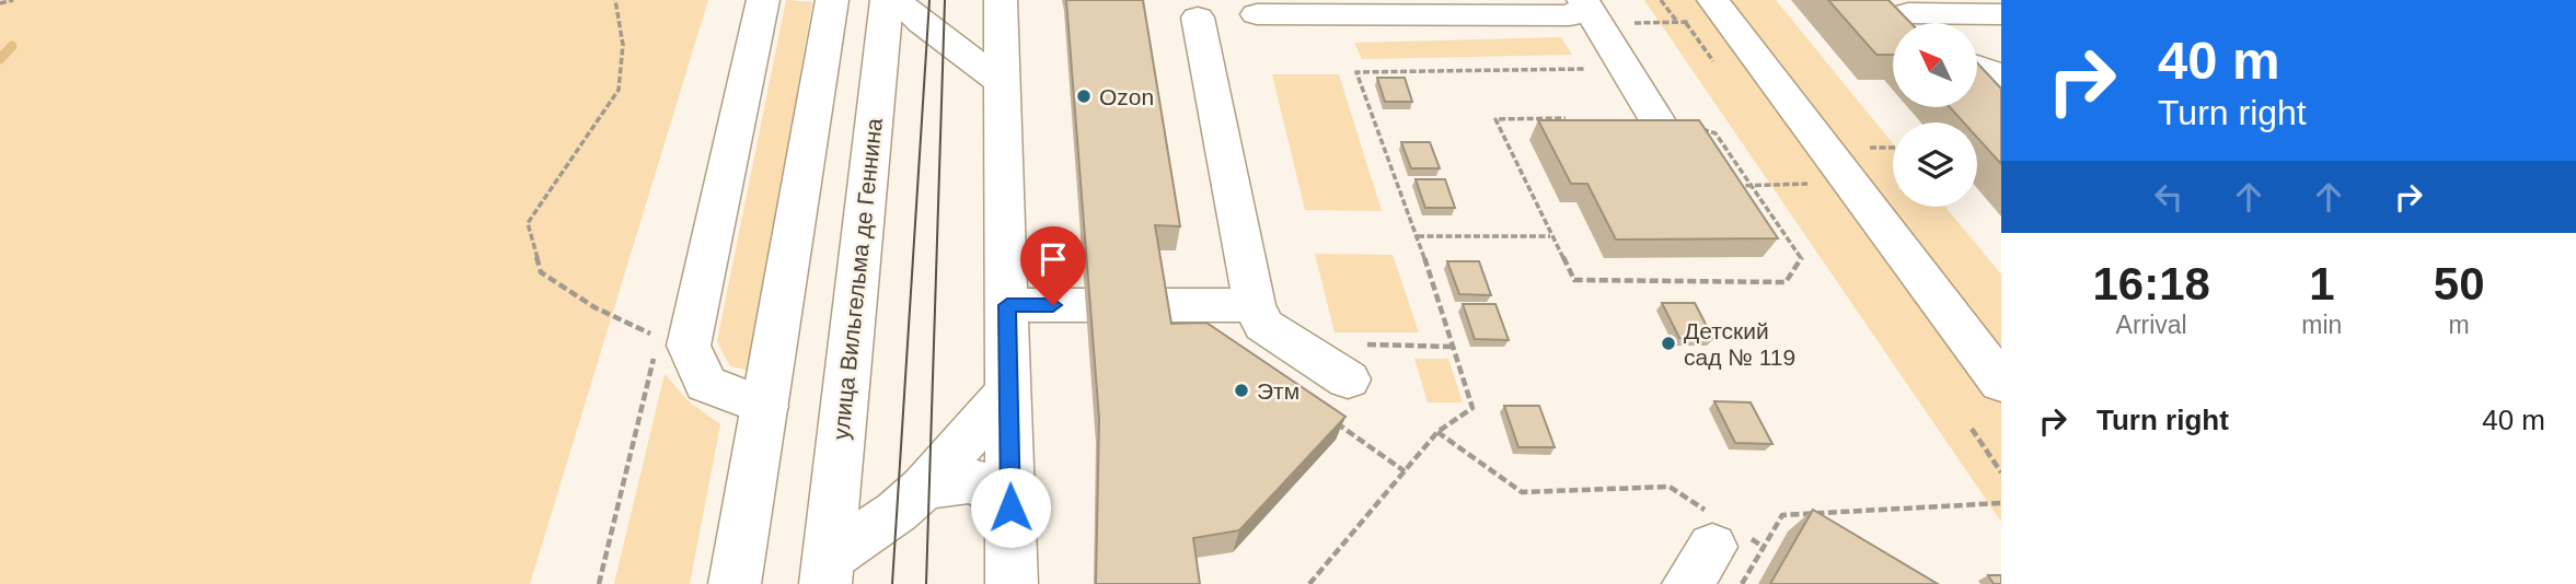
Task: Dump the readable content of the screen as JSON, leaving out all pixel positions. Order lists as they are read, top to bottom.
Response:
{
  "streets": {
    "main road": ["улица Вильгельма де Геннина"]
  },
  "places": ["Ozon", "Детский сад № 119", "Этм"],
  "north": "top left",
  "page": {
    "turn": ["40 m", "Turn right"],
    "eta": [
      "16:18",
      "Arrival",
      "1",
      "min",
      "50",
      "m"
    ],
    "list": [
      {
        "name": "Turn right",
        "value": "40 m"
      }
    ]
  }
}
